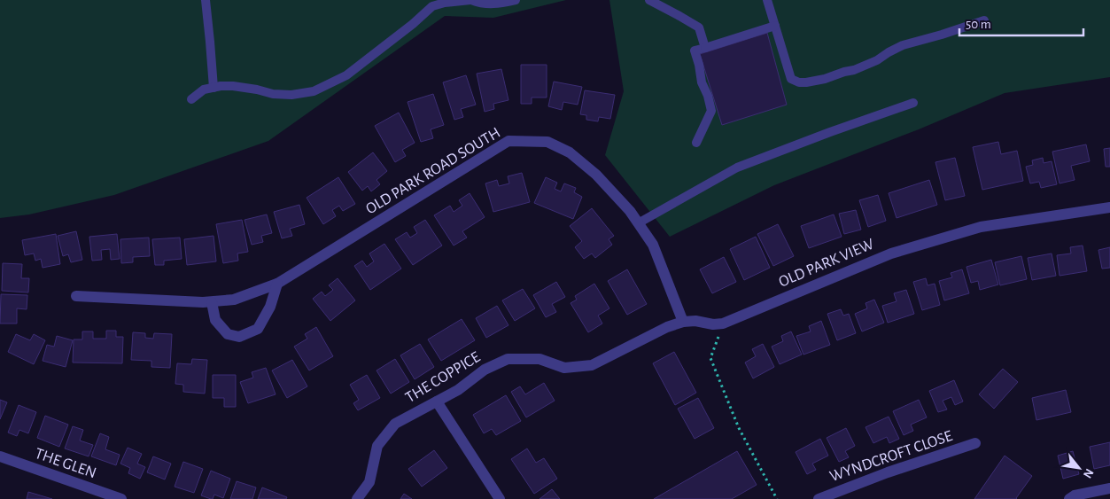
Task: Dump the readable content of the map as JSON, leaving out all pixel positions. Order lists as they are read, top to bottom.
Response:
{
  "streets": {
    "street": [
      "OLD PARK ROAD SOUTH",
      "OLD PARK VIEW",
      "THE COPPICE",
      "WYNDCROFT CLOSE",
      "THE GLEN"
    ]
  },
  "crossings": [
    ["OLD PARK ROAD SOUTH", "OLD PARK VIEW"],
    ["OLD PARK VIEW", "THE COPPICE"]
  ],
  "scale_bar": "50 m",
  "north": "bottom right"
}
